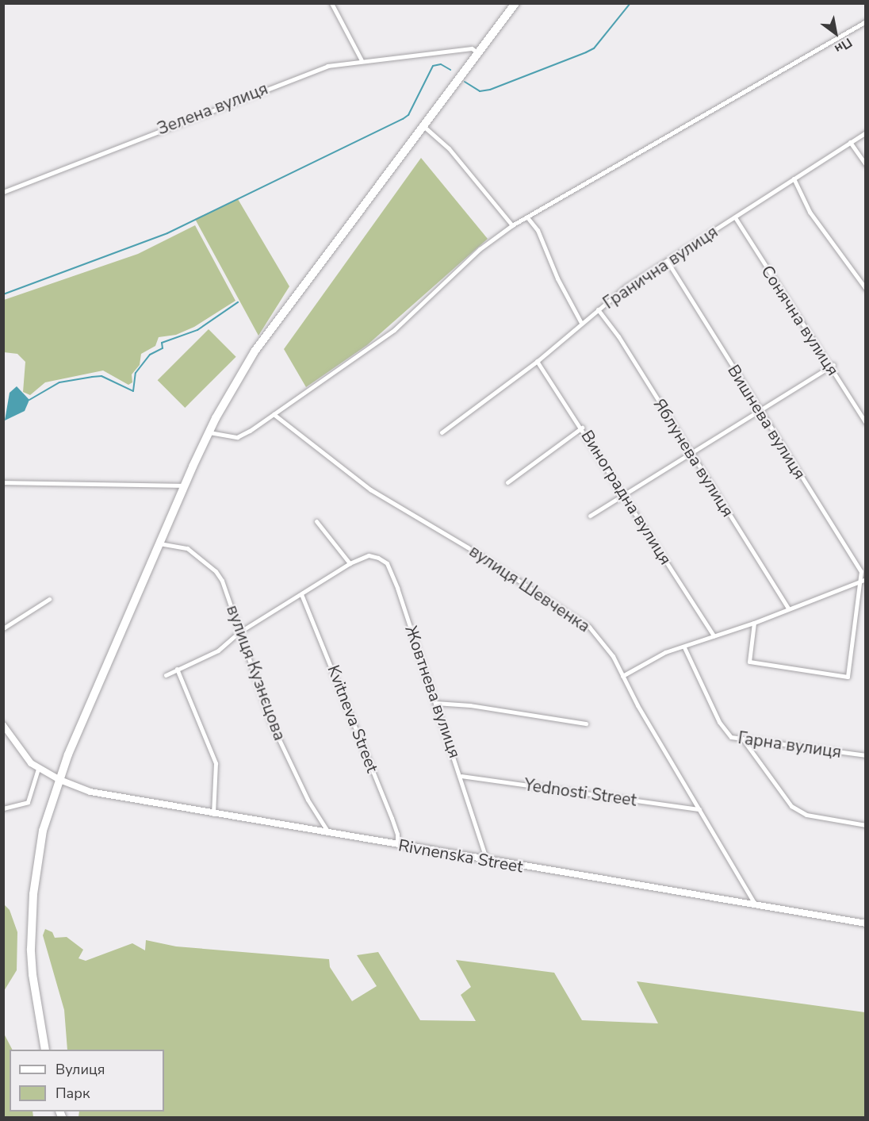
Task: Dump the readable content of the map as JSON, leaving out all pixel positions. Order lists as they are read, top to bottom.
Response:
{
  "streets": {
    "main road": ["Rivnenska Street"],
    "street": [
      "Зелена вулиця",
      "Гранична вулиця",
      "Сонячна вулиця",
      "Вишнева вулиця",
      "Яблунева вулиця",
      "Виноградна вулиця",
      "вулиця Шевченка",
      "вулиця Кузнєцова",
      "Жовтнева вулиця",
      "Kvitneva Street",
      "Гарна вулиця",
      "Yednosti Street"
    ]
  },
  "crossings": [
    ["Гранична вулиця", "Сонячна вулиця"],
    ["Гранична вулиця", "Вишнева вулиця"],
    ["Гранична вулиця", "Яблунева вулиця"],
    ["Гранична вулиця", "Виноградна вулиця"],
    ["вулиця Шевченка", "Yednosti Street"],
    ["вулиця Шевченка", "Rivnenska Street"],
    ["вулиця Кузнєцова", "Жовтнева вулиця"],
    ["вулиця Кузнєцова", "Rivnenska Street"],
    ["Жовтнева вулиця", "Kvitneva Street"],
    ["Жовтнева вулиця", "Yednosti Street"],
    ["Жовтнева вулиця", "Rivnenska Street"],
    ["Kvitneva Street", "Rivnenska Street"]
  ],
  "legend": ["Вулиця", "Парк"],
  "north": "bottom right"
}
